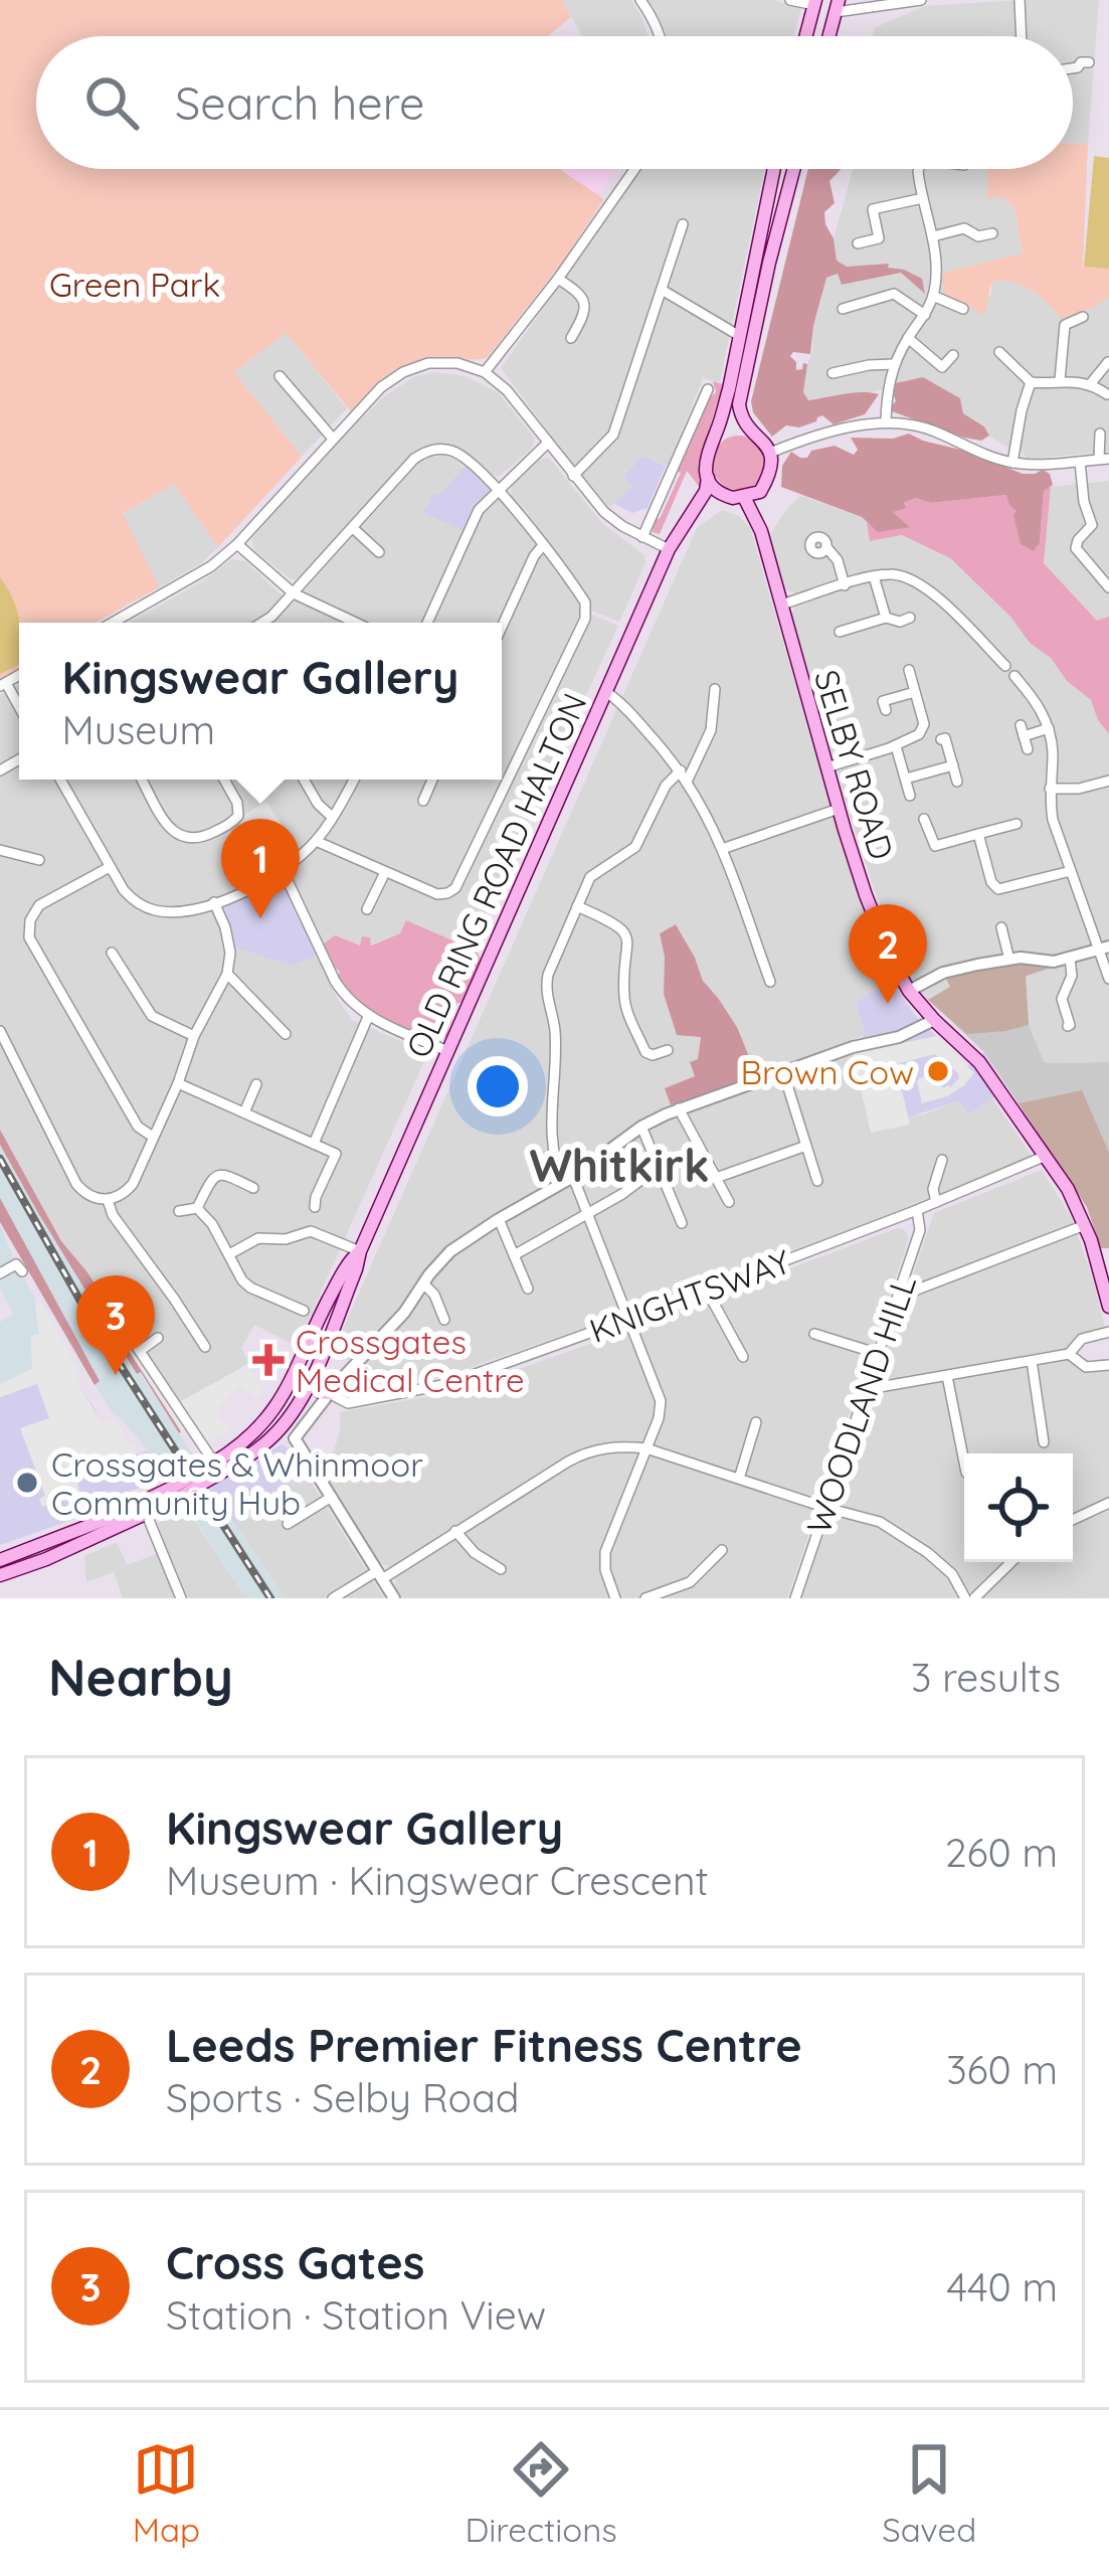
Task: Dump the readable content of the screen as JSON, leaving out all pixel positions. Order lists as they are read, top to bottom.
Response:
{
  "streets": {
    "main road": ["SELBY ROAD", "OLD RING ROAD HALTON"],
    "street": ["KNIGHTSWAY", "WOODLAND HILL"]
  },
  "crossings": [
    ["SELBY ROAD", "OLD RING ROAD HALTON"],
    ["SELBY ROAD", "KNIGHTSWAY"],
    ["KNIGHTSWAY", "WOODLAND HILL"]
  ],
  "districts": ["Whitkirk"],
  "parks": ["Green Park"],
  "places": {
    "other": ["Brown Cow", "Crossgates & Whinmoor Community Hub"],
    "health": ["Crossgates Medical Centre"]
  },
  "page": {
    "search": "Search here",
    "popup": ["Kingswear Gallery", "Museum"],
    "pins": ["1", "2", "3"],
    "heading": ["Nearby", "3 results"],
    "list": [
      {
        "mark": "1",
        "name": "Kingswear Gallery",
        "note": "Museum · Kingswear Crescent",
        "value": "260 m"
      },
      {
        "mark": "2",
        "name": "Leeds Premier Fitness Centre",
        "note": "Sports · Selby Road",
        "value": "360 m"
      },
      {
        "mark": "3",
        "name": "Cross Gates",
        "note": "Station · Station View",
        "value": "440 m"
      }
    ],
    "nav": ["Map", "Directions", "Saved"]
  }
}
